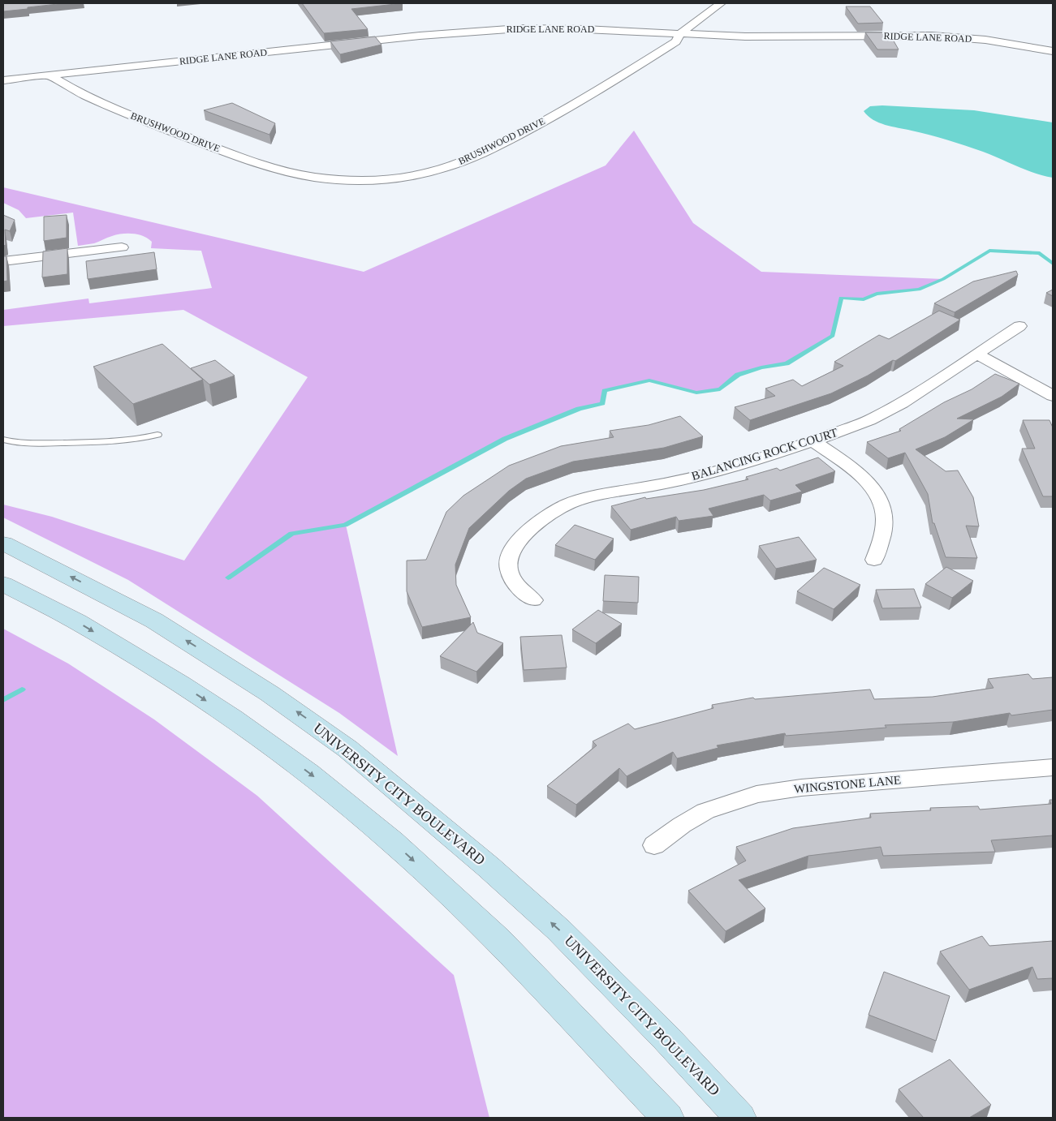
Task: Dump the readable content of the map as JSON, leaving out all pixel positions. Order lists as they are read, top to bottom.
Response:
{
  "streets": {
    "main road": ["UNIVERSITY CITY BOULEVARD"],
    "street": [
      "RIDGE LANE ROAD",
      "BRUSHWOOD DRIVE",
      "BALANCING ROCK COURT",
      "WINGSTONE LANE"
    ]
  },
  "crossings": [
    ["RIDGE LANE ROAD", "BRUSHWOOD DRIVE"]
  ]
}
